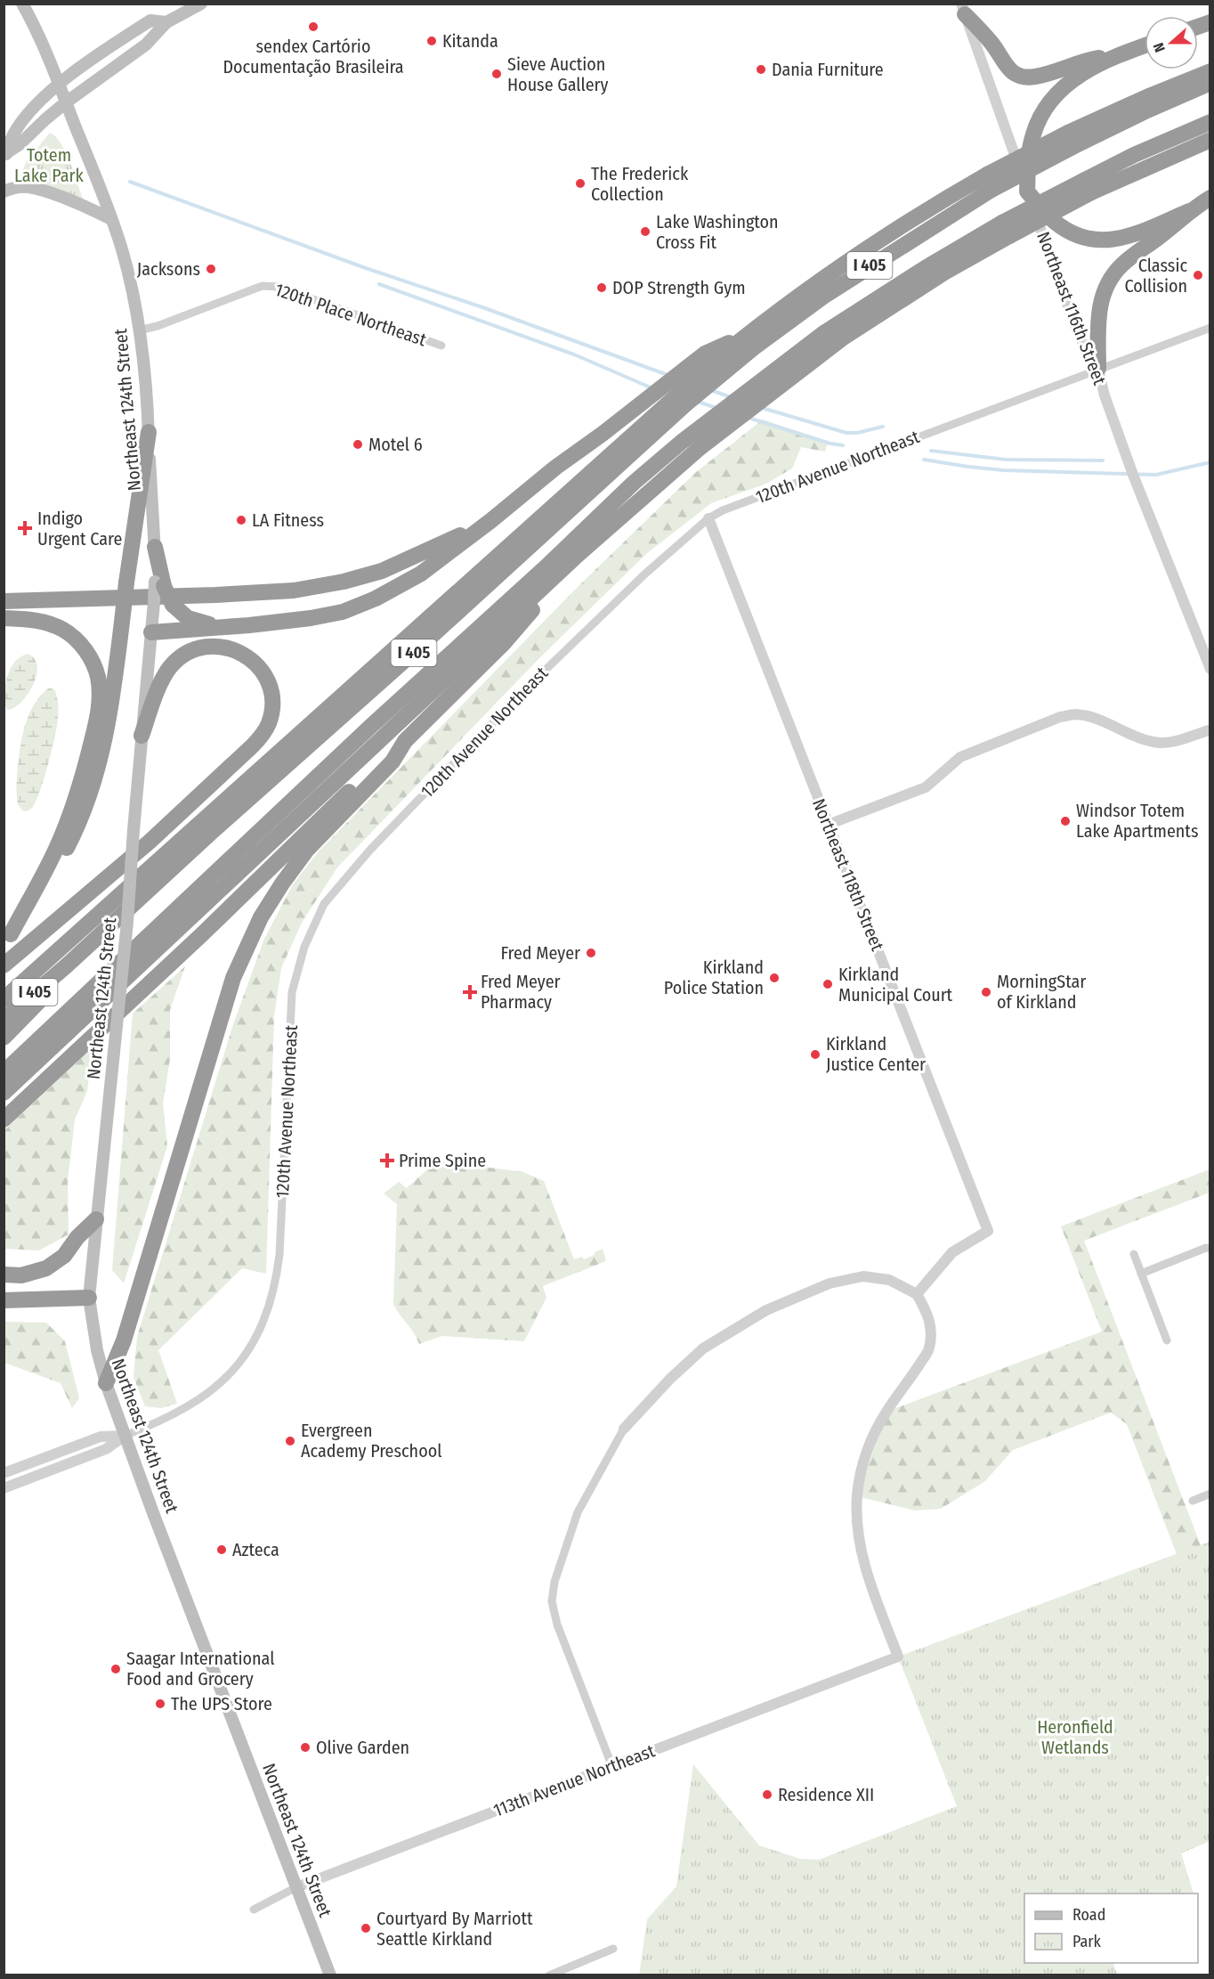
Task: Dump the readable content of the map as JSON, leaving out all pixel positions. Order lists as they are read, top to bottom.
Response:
{
  "streets": {
    "highway": ["I 405"],
    "main road": ["Northeast 124th Street"],
    "street": [
      "Northeast 116th Street",
      "120th Place Northeast",
      "120th Avenue Northeast",
      "Northeast 118th Street",
      "113th Avenue Northeast"
    ]
  },
  "crossings": [
    ["Northeast 116th Street", "120th Avenue Northeast"],
    ["120th Place Northeast", "Northeast 124th Street"],
    ["Northeast 124th Street", "120th Avenue Northeast"],
    ["Northeast 124th Street", "113th Avenue Northeast"],
    ["120th Avenue Northeast", "Northeast 118th Street"],
    ["Northeast 118th Street", "113th Avenue Northeast"]
  ],
  "parks": ["Totem Lake Park", "Heronfield Wetlands"],
  "places": {
    "other": [
      "sendex Cartório Documentação Brasileira",
      "Kitanda",
      "Dania Furniture",
      "Sieve Auction House Gallery",
      "The Frederick Collection",
      "Lake Washington Cross Fit",
      "Jacksons",
      "Classic Collision",
      "DOP Strength Gym",
      "Motel 6",
      "LA Fitness",
      "Windsor Totem Lake Apartments",
      "Fred Meyer",
      "Kirkland Police Station",
      "Kirkland Municipal Court",
      "MorningStar of Kirkland",
      "Kirkland Justice Center",
      "Evergreen Academy Preschool",
      "Azteca",
      "Saagar International Food and Grocery",
      "The UPS Store",
      "Olive Garden",
      "Residence XII",
      "Courtyard By Marriott Seattle Kirkland"
    ],
    "health": ["Indigo Urgent Care", "Fred Meyer Pharmacy", "Prime Spine"]
  },
  "legend": ["Road", "Park"],
  "north": "left"
}
